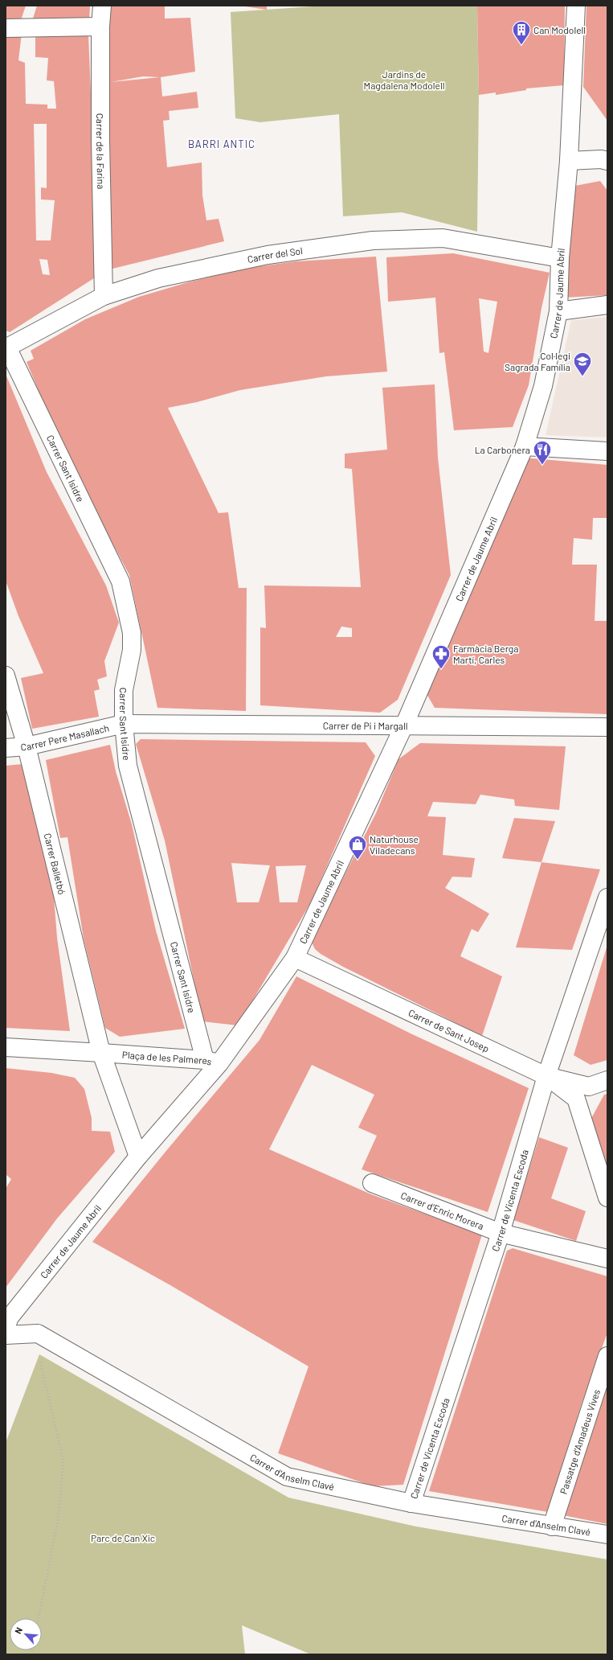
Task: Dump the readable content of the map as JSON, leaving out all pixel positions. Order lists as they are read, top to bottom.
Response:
{
  "streets": {
    "street": [
      "Carrer de la Farina",
      "Carrer del Sol",
      "Carrer de Jaume Abril",
      "Carrer Sant Isidre",
      "Carrer de Pi i Margall",
      "Carrer Pere Masallach",
      "Carrer Balletbó",
      "Carrer de Sant Josep",
      "Plaça de les Palmeres",
      "Carrer de Vicenta Escoda",
      "Carrer d'Enric Morera",
      "Passatge d'Amadeus Vives",
      "Carrer d'Anselm Clavé"
    ]
  },
  "crossings": [
    ["Carrer de la Farina", "Carrer del Sol"],
    ["Carrer del Sol", "Carrer de Jaume Abril"],
    ["Carrer del Sol", "Carrer Sant Isidre"],
    ["Carrer de Jaume Abril", "Carrer Sant Isidre"],
    ["Carrer de Jaume Abril", "Carrer de Pi i Margall"],
    ["Carrer de Jaume Abril", "Carrer de Sant Josep"],
    ["Carrer de Jaume Abril", "Plaça de les Palmeres"],
    ["Carrer Sant Isidre", "Carrer de Pi i Margall"],
    ["Carrer Sant Isidre", "Carrer Pere Masallach"],
    ["Carrer Sant Isidre", "Plaça de les Palmeres"],
    ["Carrer de Pi i Margall", "Carrer Pere Masallach"],
    ["Carrer Pere Masallach", "Carrer Balletbó"],
    ["Carrer Balletbó", "Plaça de les Palmeres"],
    ["Carrer de Sant Josep", "Carrer de Vicenta Escoda"],
    ["Carrer de Vicenta Escoda", "Carrer d'Enric Morera"],
    ["Carrer de Vicenta Escoda", "Carrer d'Anselm Clavé"],
    ["Passatge d'Amadeus Vives", "Carrer d'Anselm Clavé"]
  ],
  "districts": ["BARRI ANTIC"],
  "parks": ["Jardins de Magdalena Modolell", "Parc de Can Xic"],
  "places": {
    "building": ["Can Modolell"],
    "school or university": ["Col·legi Sagrada Família"],
    "restaurant": ["La Carbonera"],
    "pharmacy": ["Farmàcia Berga Martí, Carles"],
    "shop": ["Naturhouse Viladecans"]
  },
  "north": "top left"
}
